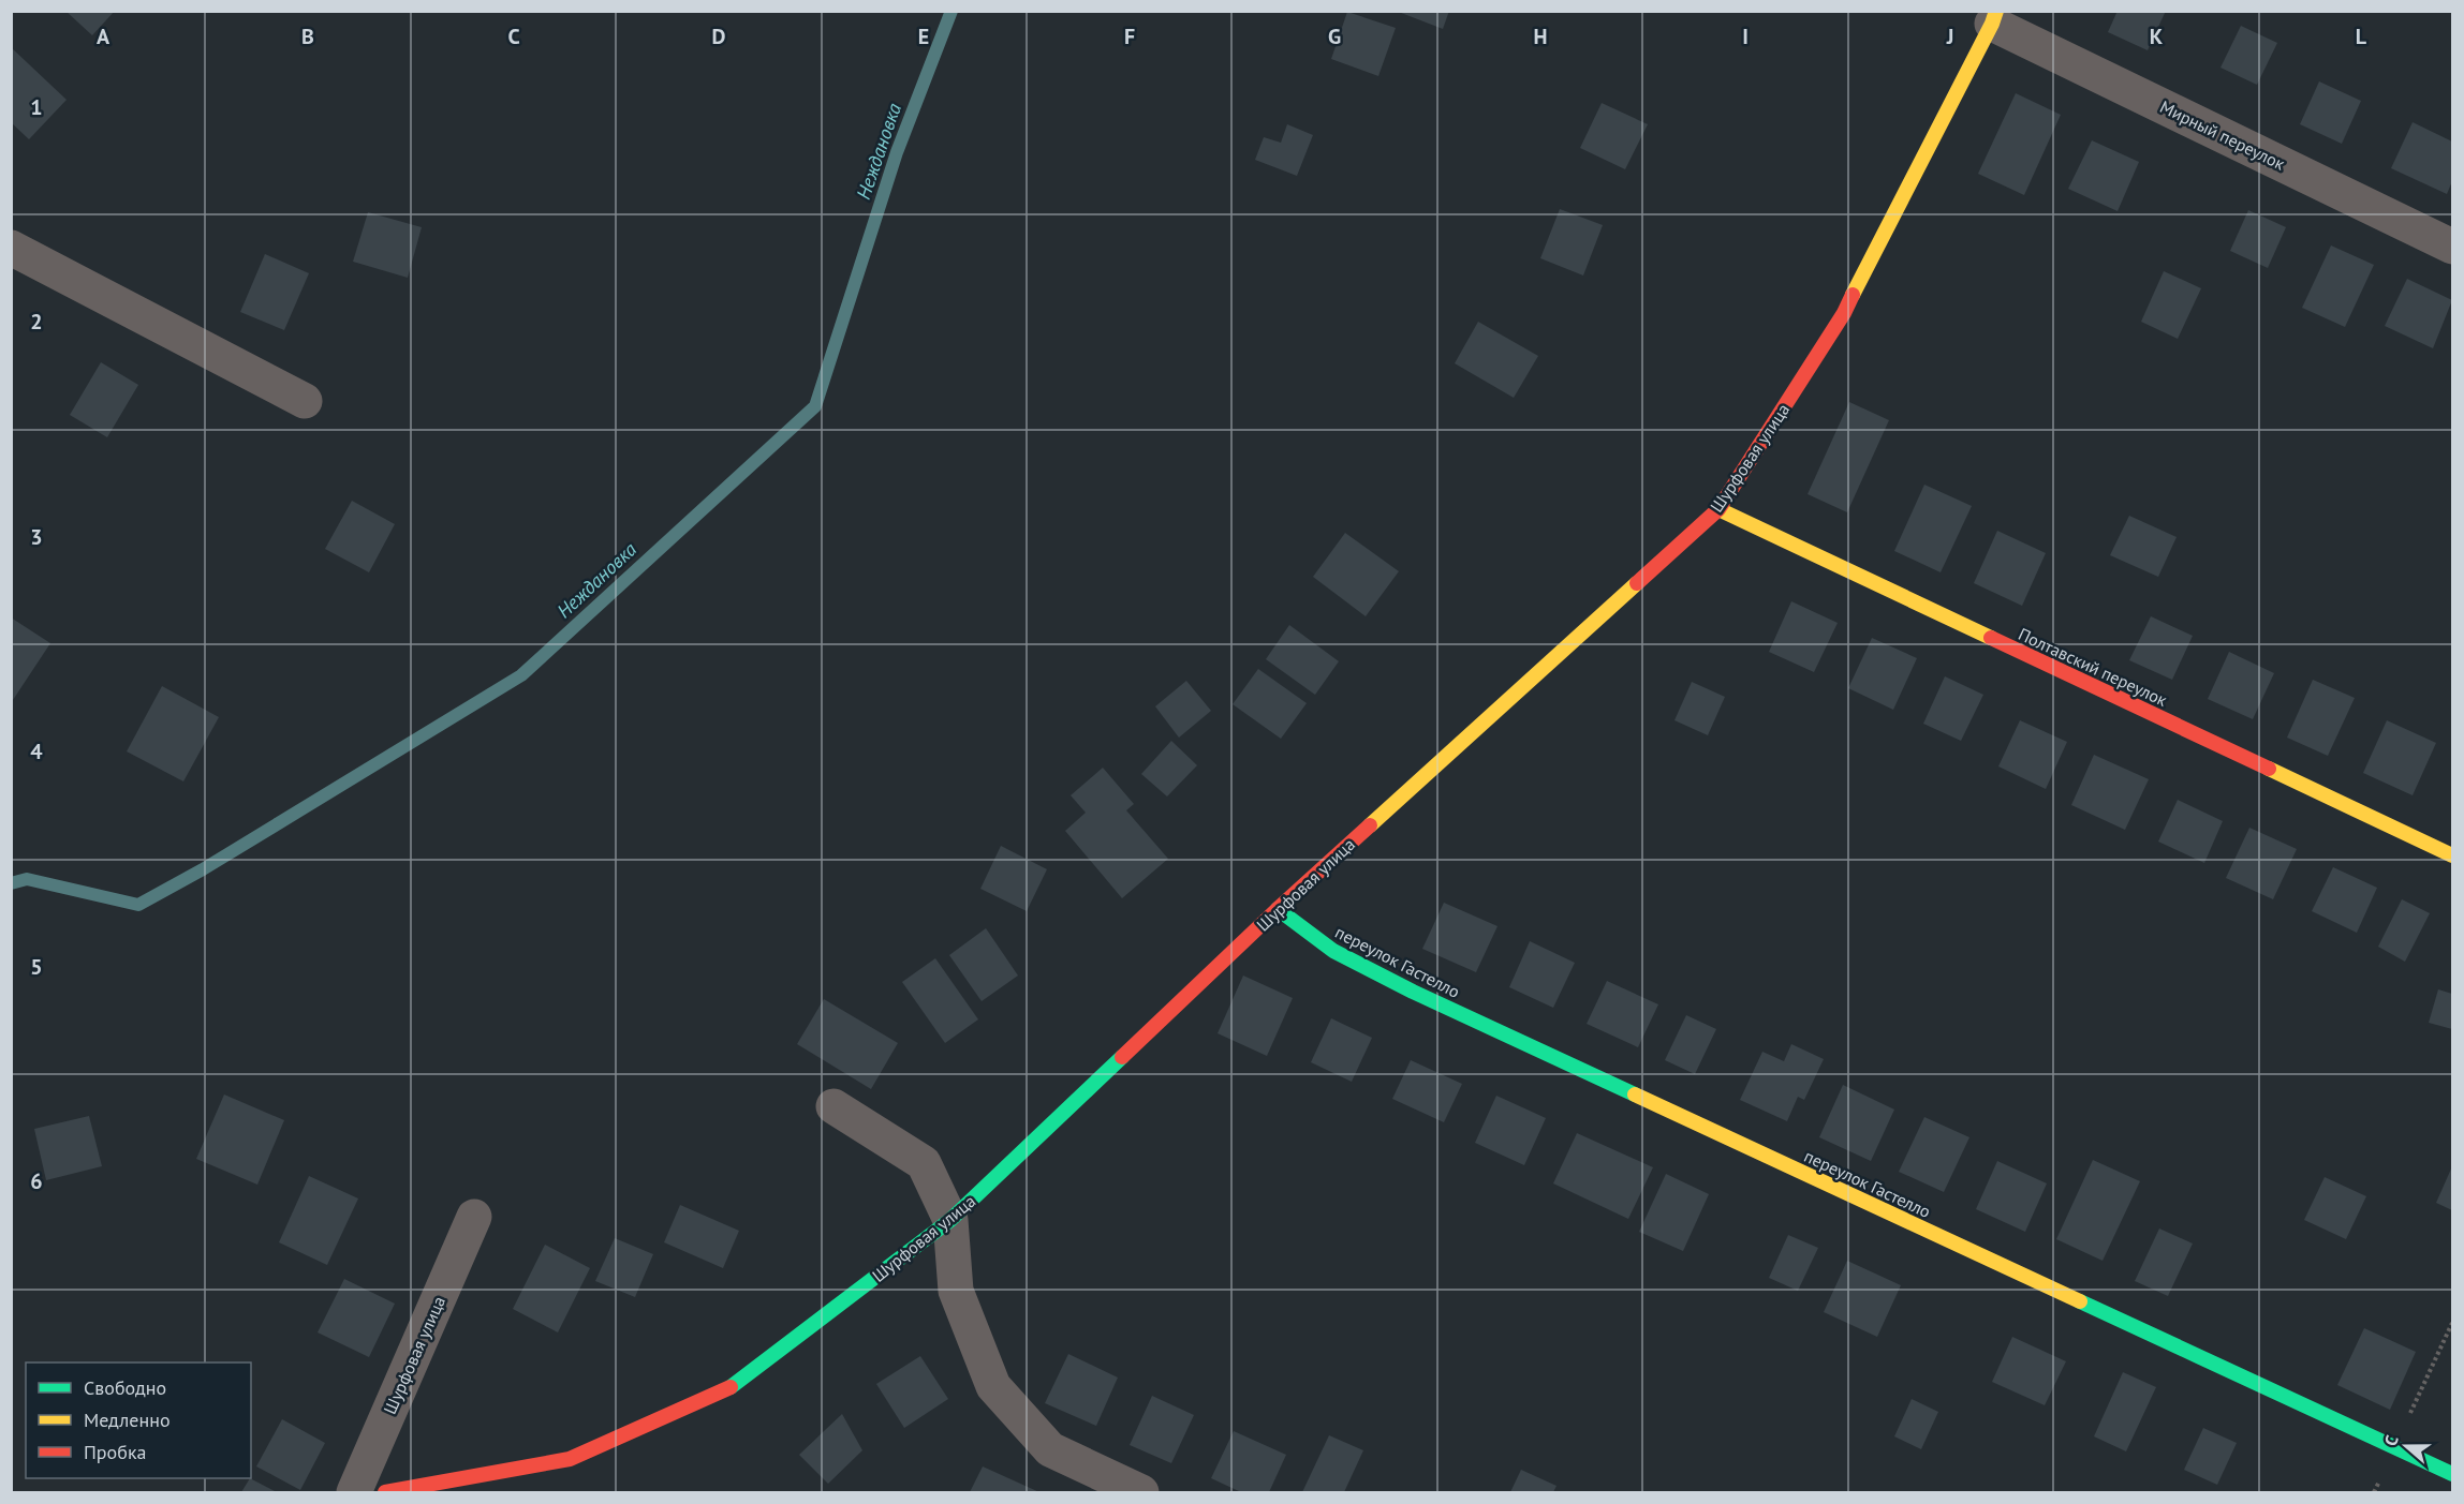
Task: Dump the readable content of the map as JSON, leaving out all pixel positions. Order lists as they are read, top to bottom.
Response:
{
  "streets": {
    "street": [
      "Мирный переулок",
      "Шурфовая улица",
      "Полтавский переулок",
      "переулок Гастелло"
    ]
  },
  "crossings": [
    ["Мирный переулок", "Шурфовая улица"],
    ["Шурфовая улица", "Полтавский переулок"],
    ["Шурфовая улица", "переулок Гастелло"]
  ],
  "water": ["Неждановка"],
  "legend": ["Свободно", "Медленно", "Пробка"],
  "north": "left",
  "grid": {
    "columns": [
      "A",
      "B",
      "C",
      "D",
      "E",
      "F",
      "G",
      "H",
      "I",
      "J",
      "K",
      "L"
    ],
    "rows": [
      "1",
      "2",
      "3",
      "4",
      "5",
      "6"
    ]
  }
}
